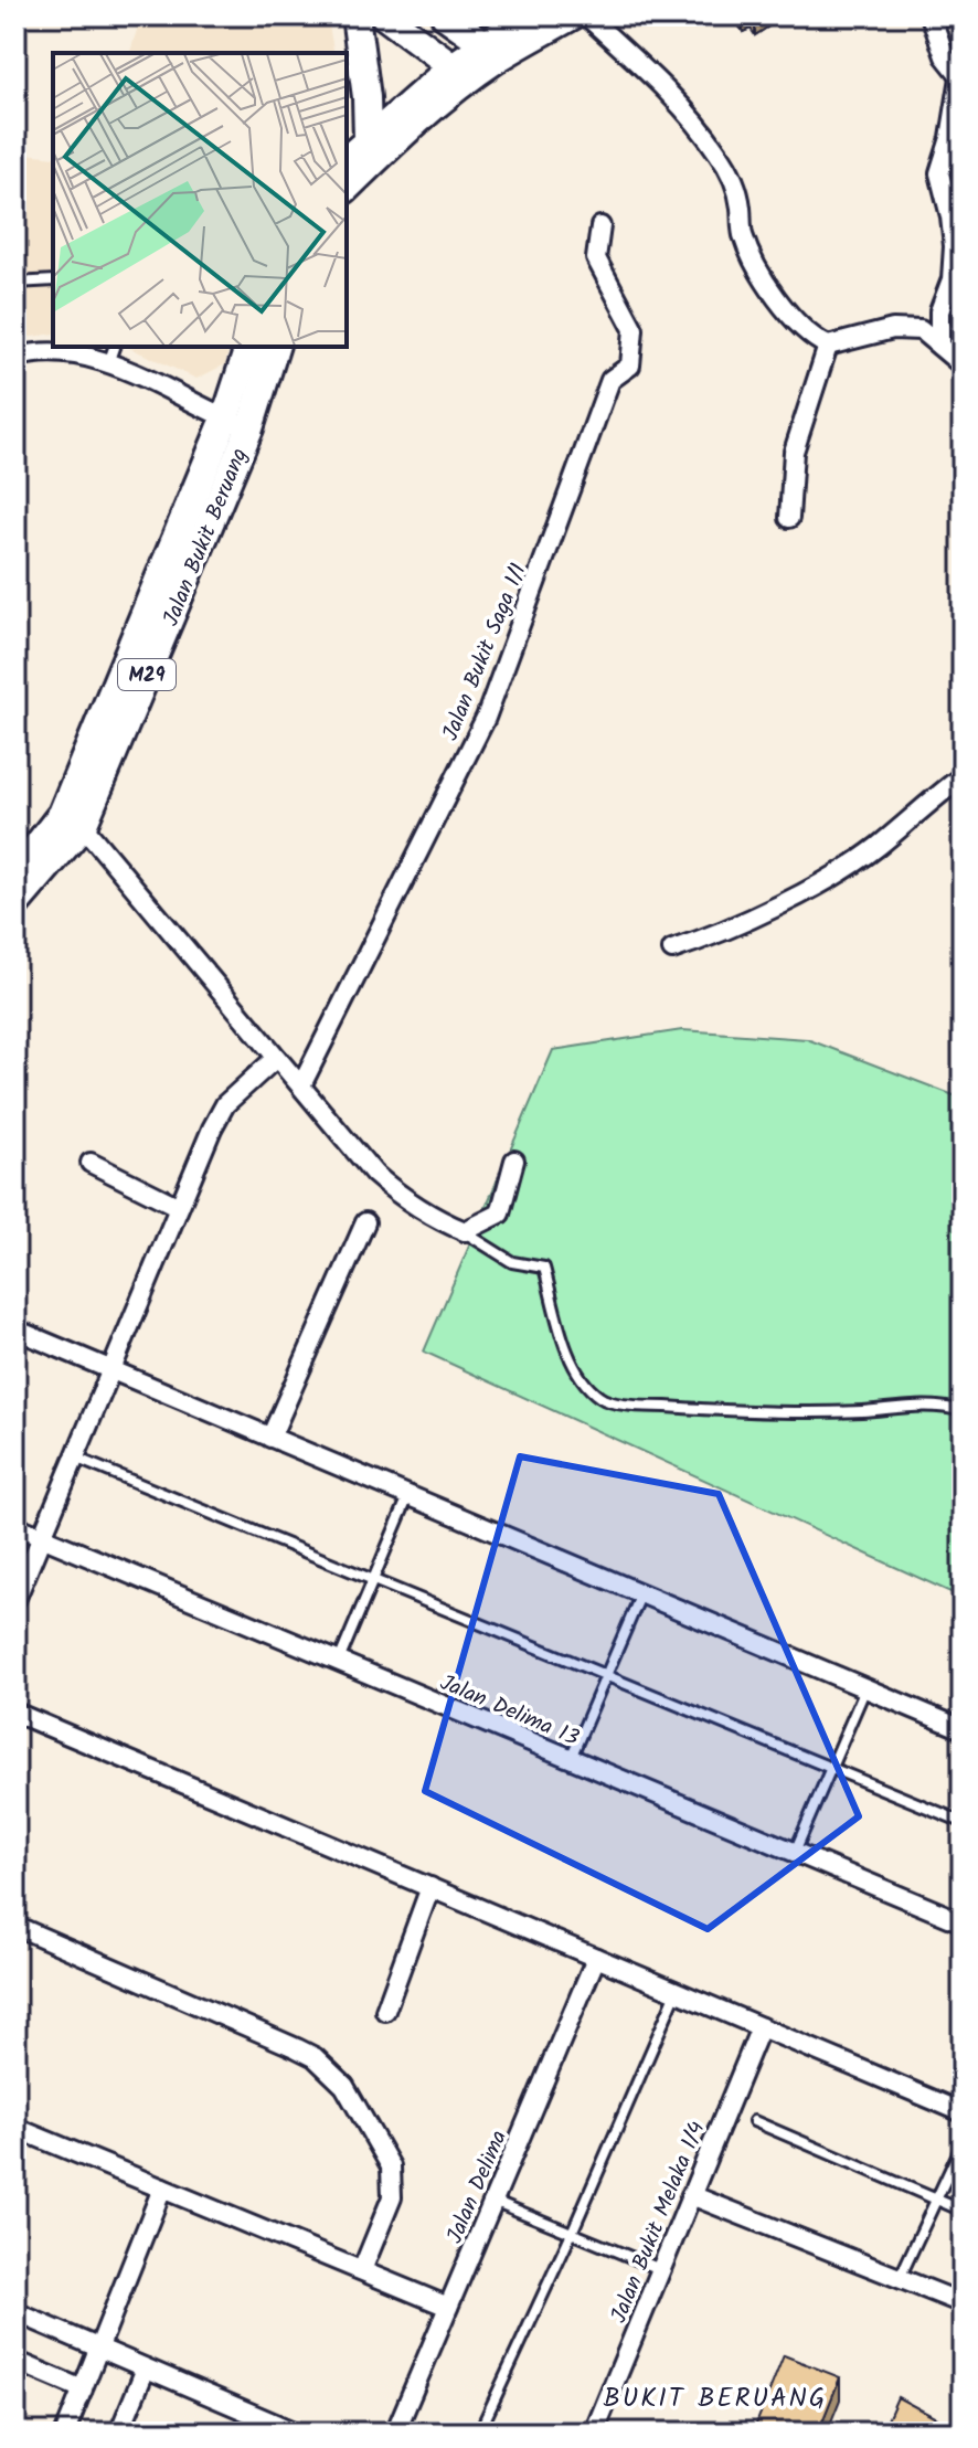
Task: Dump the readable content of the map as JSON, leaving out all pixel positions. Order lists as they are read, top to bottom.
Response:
{
  "streets": {
    "main road": ["Jalan Bukit Beruang", "M29"],
    "street": [
      "Jalan Bukit Saga 1/1",
      "Jalan Delima 13",
      "Jalan Delima",
      "Jalan Bukit Melaka 1/4"
    ]
  },
  "districts": ["BUKIT BERUANG"]
}
